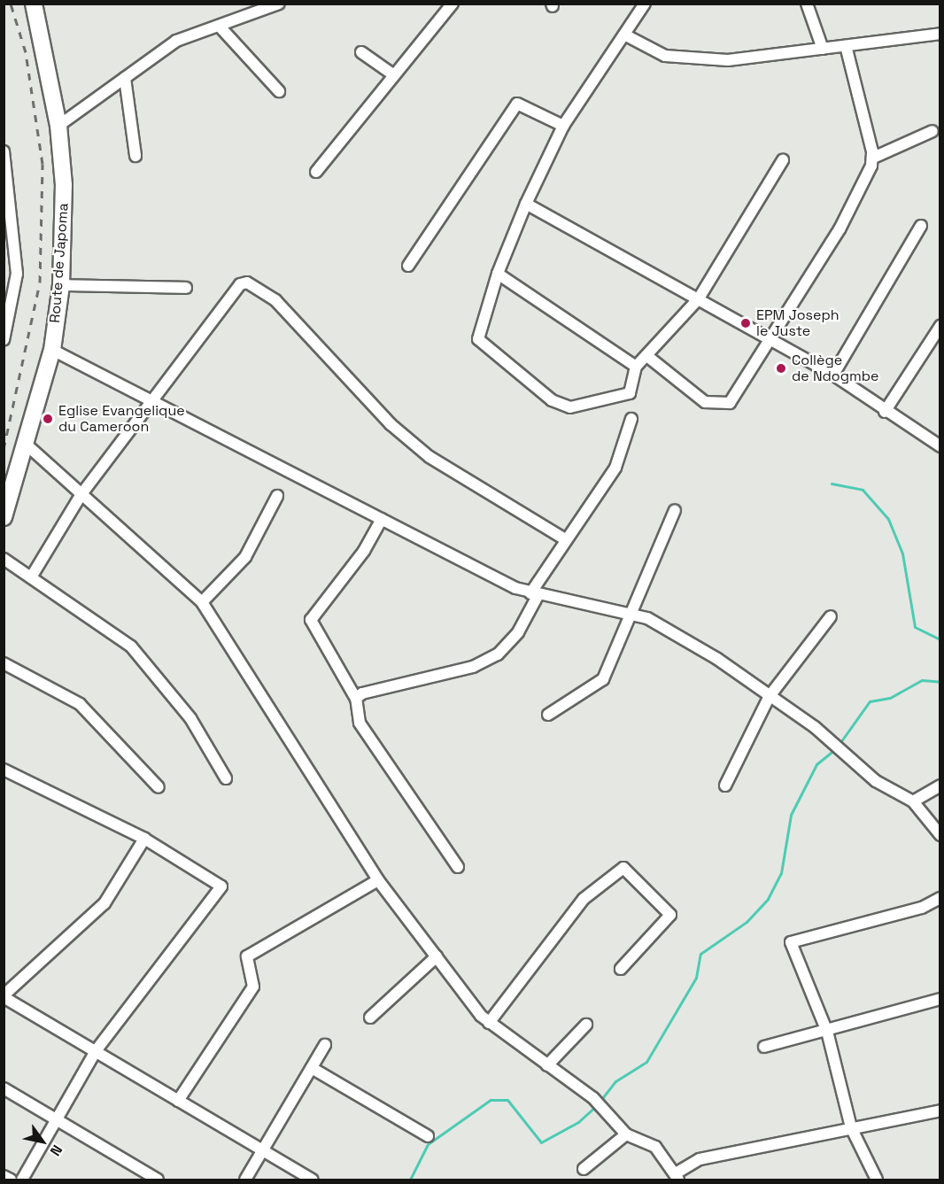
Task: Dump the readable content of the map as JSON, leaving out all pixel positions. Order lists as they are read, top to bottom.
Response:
{
  "streets": {
    "main road": ["Route de Japoma"]
  },
  "places": ["EPM Joseph le Juste", "Collège de Ndogmbe", "Eglise Evangelique du Cameroon"],
  "north": "bottom right"
}
